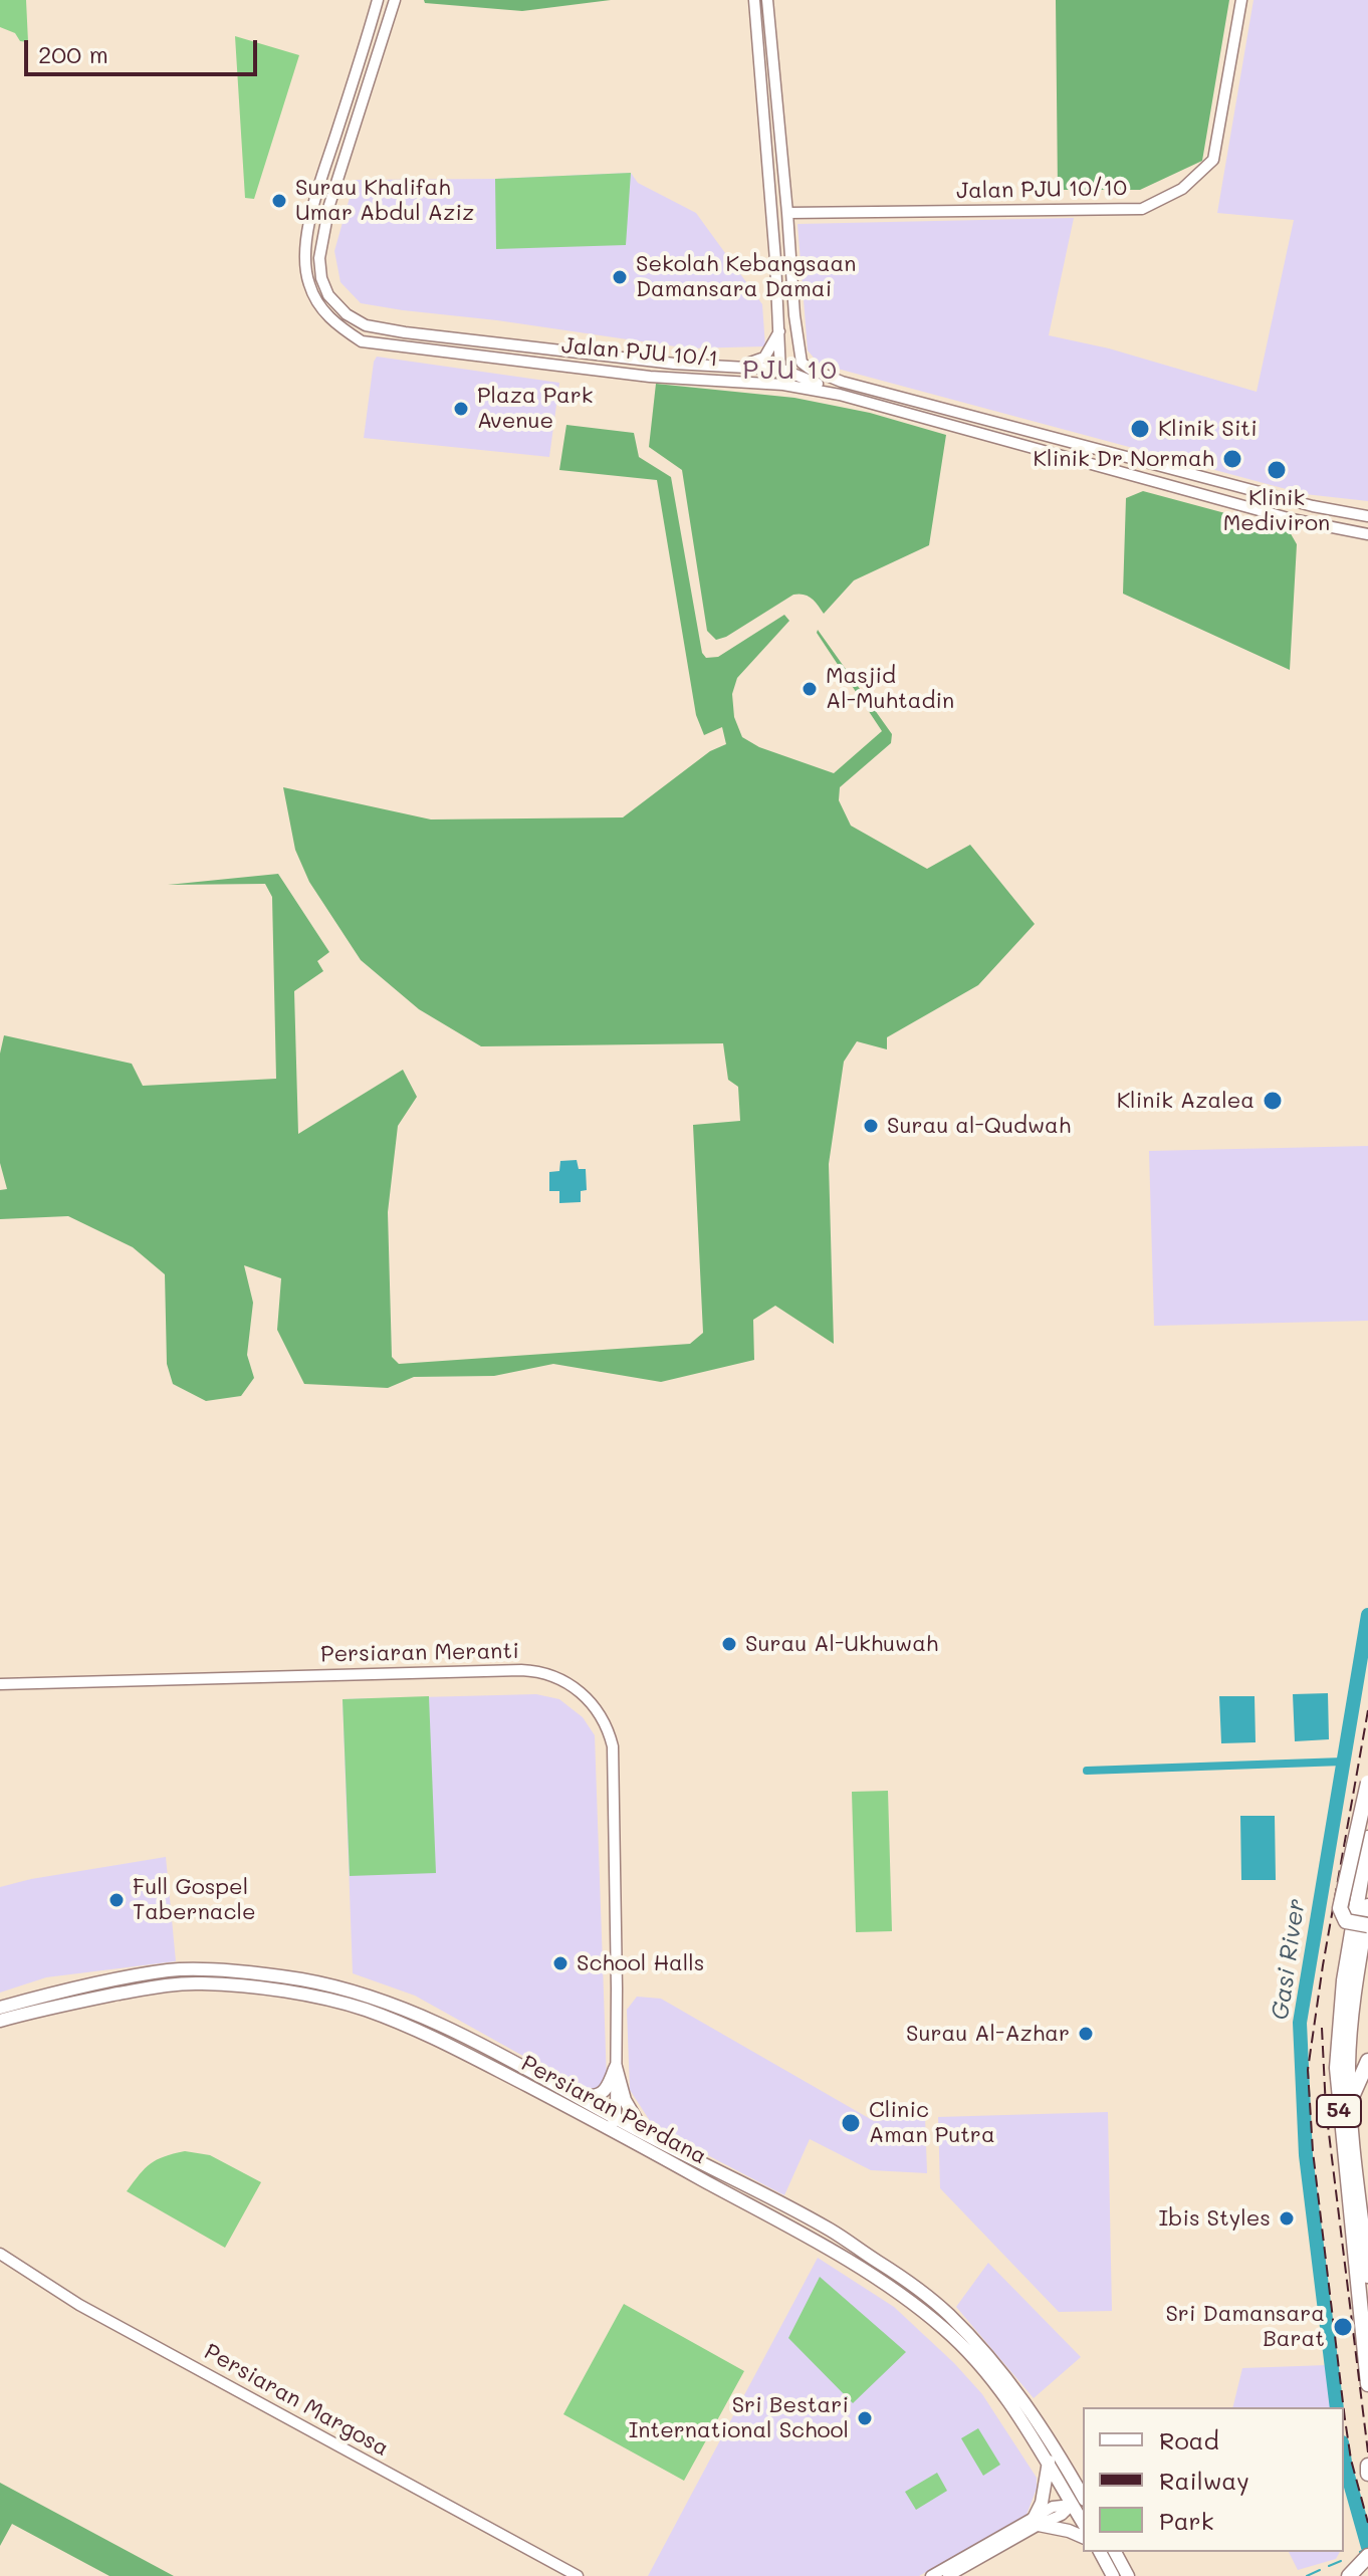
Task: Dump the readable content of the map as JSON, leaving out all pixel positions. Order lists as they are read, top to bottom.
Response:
{
  "streets": {
    "highway": ["54"],
    "main road": ["Persiaran Perdana"],
    "street": [
      "Jalan PJU 10/10",
      "Jalan PJU 10/1",
      "Persiaran Meranti",
      "Persiaran Margosa"
    ]
  },
  "crossings": [
    ["Persiaran Meranti", "Persiaran Perdana"]
  ],
  "districts": ["PJU 10"],
  "water": ["Gasi River"],
  "places": [
    "Surau Khalifah Umar Abdul Aziz",
    "Sekolah Kebangsaan Damansara Damai",
    "Plaza Park Avenue",
    "Klinik Siti",
    "Klinik Dr Normah",
    "Klinik Mediviron",
    "Masjid Al-Muhtadin",
    "Klinik Azalea",
    "Surau al-Qudwah",
    "Surau Al-Ukhuwah",
    "Full Gospel Tabernacle",
    "School Halls",
    "Surau Al-Azhar",
    "Clinic Aman Putra",
    "Ibis Styles",
    "Sri Damansara Barat",
    "Sri Bestari International School"
  ],
  "legend": ["Road", "Railway", "Park"],
  "scale_bar": "200 m"
}
